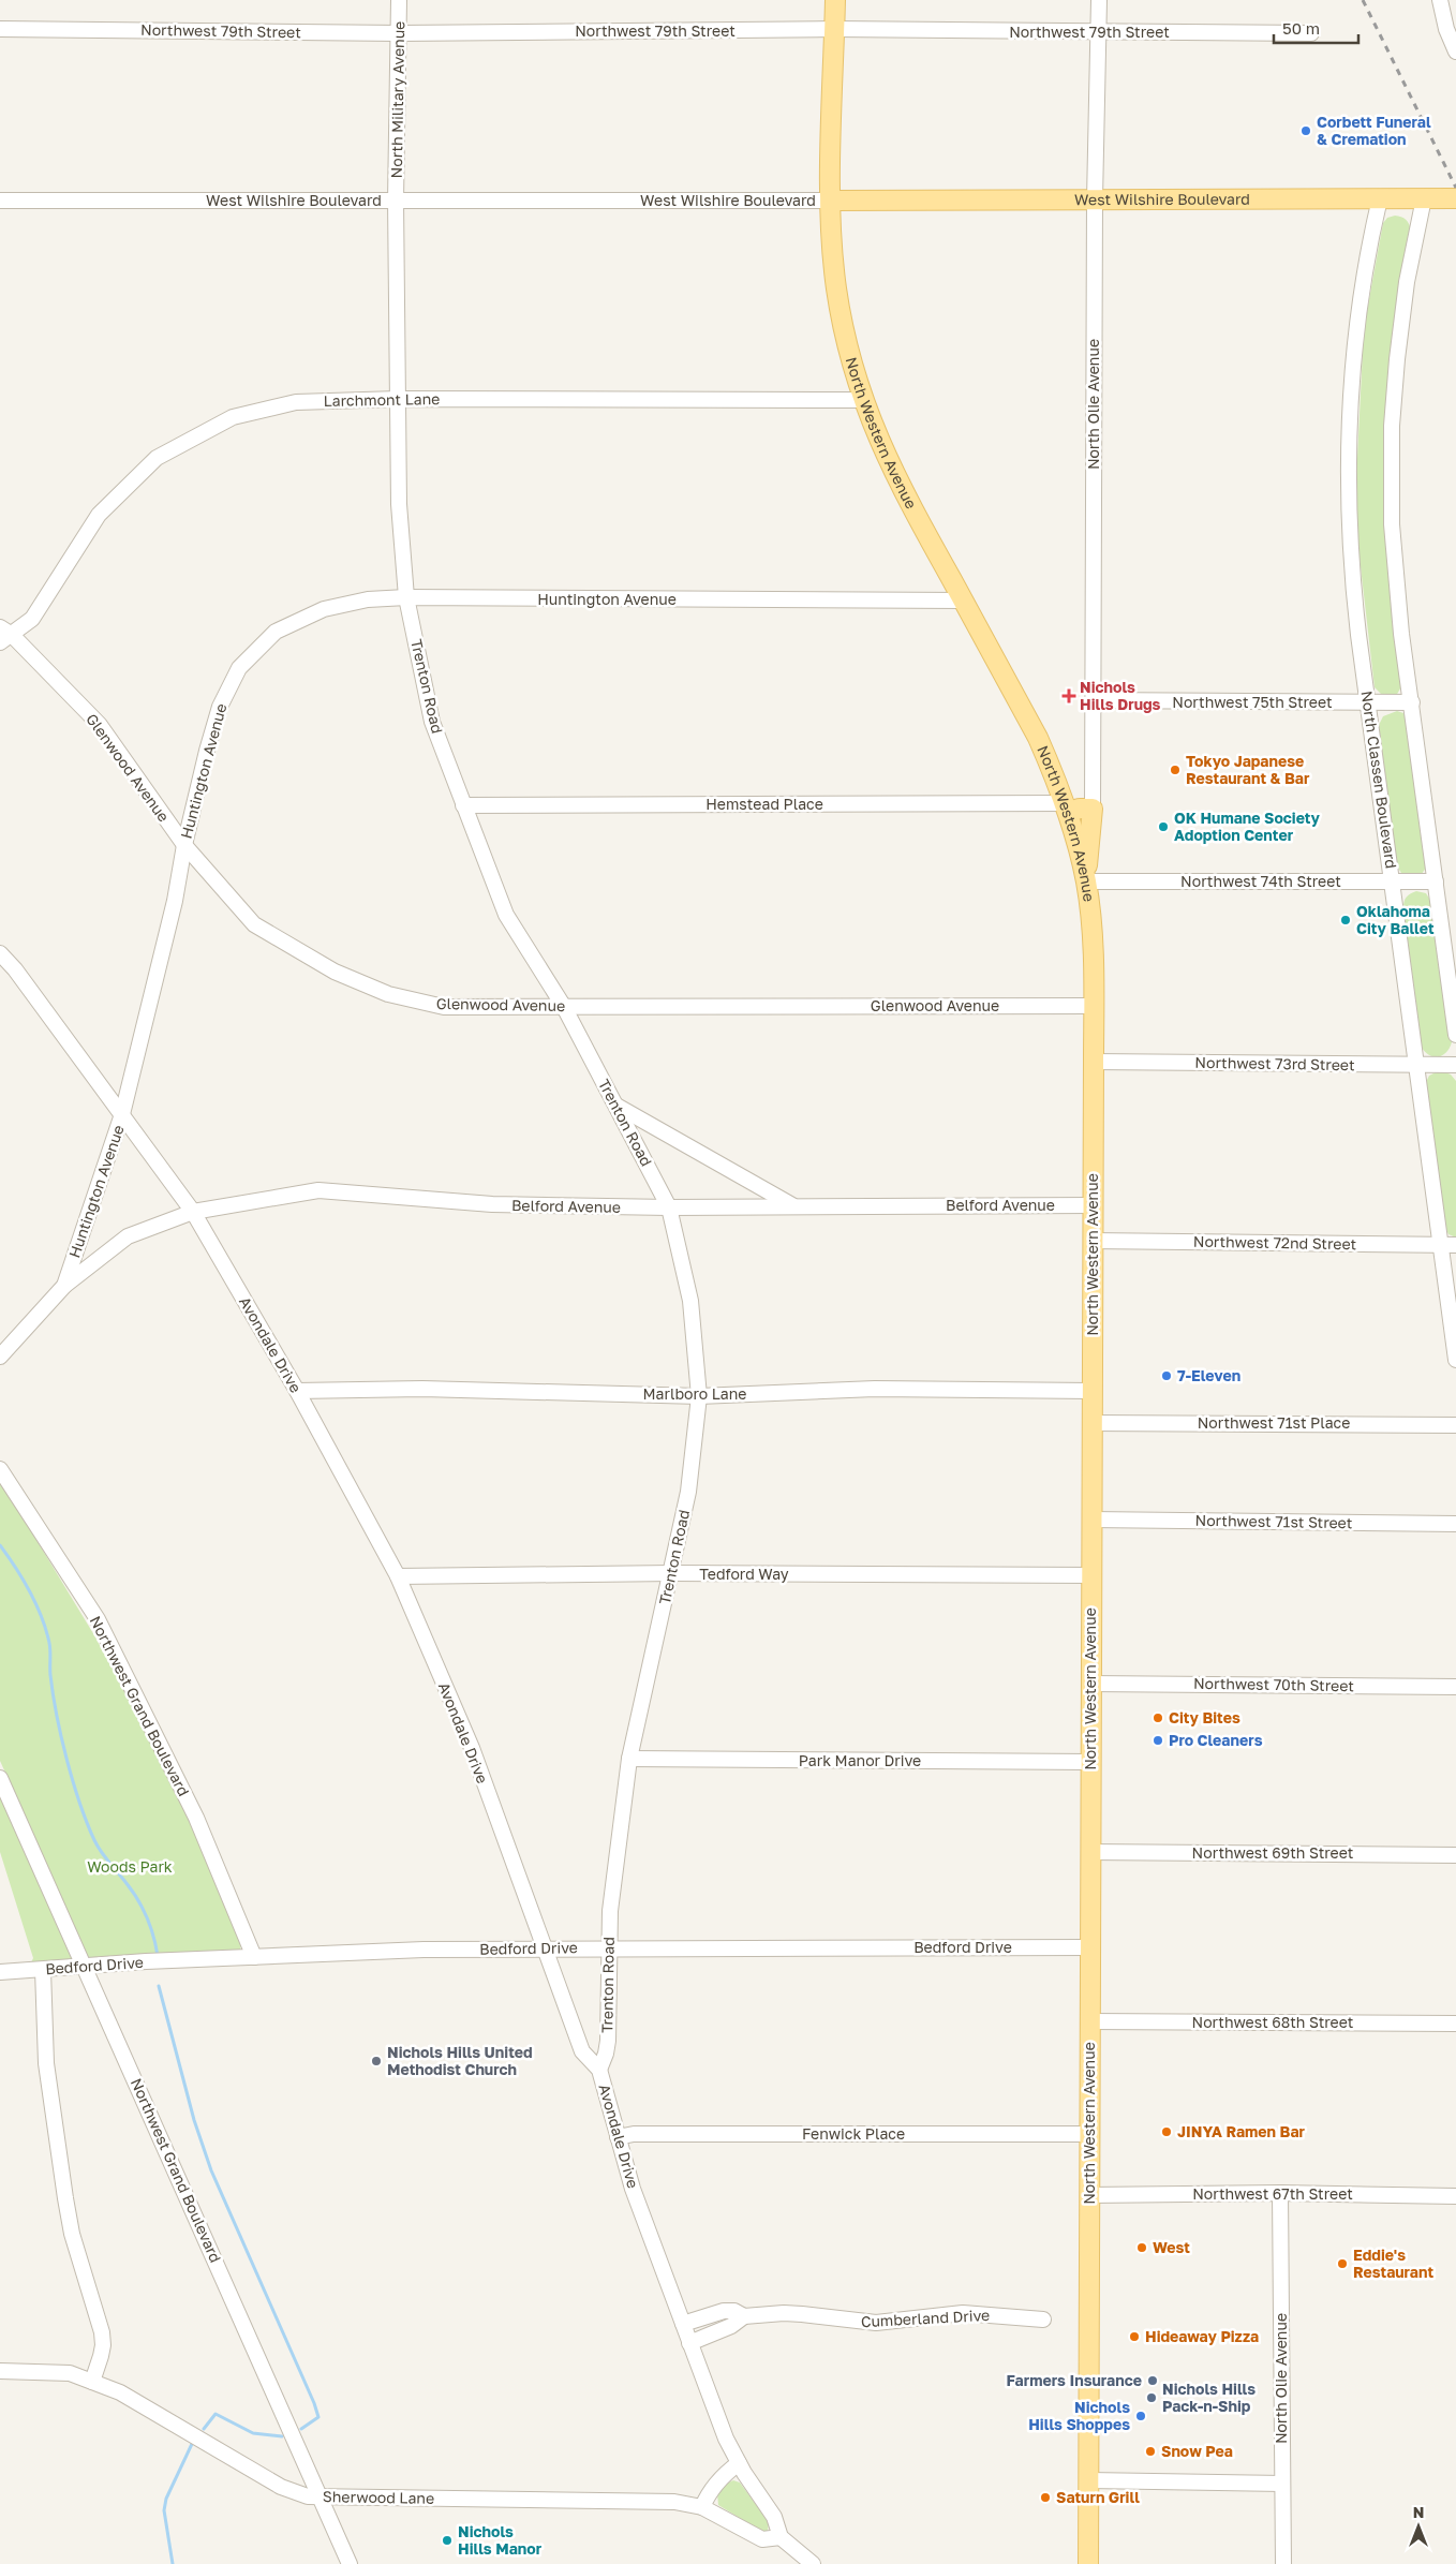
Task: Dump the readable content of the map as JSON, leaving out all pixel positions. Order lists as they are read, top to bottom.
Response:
{
  "streets": {
    "main road": ["West Wilshire Boulevard", "North Western Avenue"],
    "street": [
      "Northwest 79th Street",
      "North Military Avenue",
      "Larchmont Lane",
      "North Olie Avenue",
      "Huntington Avenue",
      "Trenton Road",
      "Northwest 75th Street",
      "Glenwood Avenue",
      "North Classen Boulevard",
      "Hemstead Place",
      "Northwest 74th Street",
      "Northwest 73rd Street",
      "Belford Avenue",
      "Northwest 72nd Street",
      "Avondale Drive",
      "Marlboro Lane",
      "Northwest 71st Place",
      "Northwest 71st Street",
      "Tedford Way",
      "Northwest 70th Street",
      "Northwest Grand Boulevard",
      "Park Manor Drive",
      "Northwest 69th Street",
      "Bedford Drive",
      "Northwest 68th Street",
      "Fenwick Place",
      "Northwest 67th Street",
      "Cumberland Drive",
      "Sherwood Lane"
    ]
  },
  "crossings": [
    ["Northwest 79th Street", "North Military Avenue"],
    ["Northwest 79th Street", "North Olie Avenue"],
    ["Northwest 79th Street", "North Western Avenue"],
    ["North Military Avenue", "West Wilshire Boulevard"],
    ["North Military Avenue", "Trenton Road"],
    ["West Wilshire Boulevard", "North Olie Avenue"],
    ["West Wilshire Boulevard", "North Western Avenue"],
    ["West Wilshire Boulevard", "Trenton Road"],
    ["West Wilshire Boulevard", "North Classen Boulevard"],
    ["Larchmont Lane", "North Western Avenue"],
    ["Larchmont Lane", "Trenton Road"],
    ["Larchmont Lane", "Glenwood Avenue"],
    ["North Olie Avenue", "Northwest 75th Street"],
    ["North Olie Avenue", "Northwest 67th Street"],
    ["North Western Avenue", "Huntington Avenue"],
    ["North Western Avenue", "Glenwood Avenue"],
    ["North Western Avenue", "Hemstead Place"],
    ["North Western Avenue", "Northwest 74th Street"],
    ["North Western Avenue", "Northwest 73rd Street"],
    ["North Western Avenue", "Belford Avenue"],
    ["North Western Avenue", "Northwest 72nd Street"],
    ["North Western Avenue", "Marlboro Lane"],
    ["North Western Avenue", "Northwest 71st Place"],
    ["North Western Avenue", "Northwest 71st Street"],
    ["North Western Avenue", "Tedford Way"],
    ["North Western Avenue", "Northwest 70th Street"],
    ["North Western Avenue", "Park Manor Drive"],
    ["North Western Avenue", "Northwest 69th Street"],
    ["North Western Avenue", "Bedford Drive"],
    ["North Western Avenue", "Northwest 68th Street"],
    ["North Western Avenue", "Fenwick Place"],
    ["North Western Avenue", "Northwest 67th Street"],
    ["Huntington Avenue", "Trenton Road"],
    ["Huntington Avenue", "Glenwood Avenue"],
    ["Huntington Avenue", "Belford Avenue"],
    ["Huntington Avenue", "Avondale Drive"],
    ["Trenton Road", "Glenwood Avenue"],
    ["Trenton Road", "Hemstead Place"],
    ["Trenton Road", "Belford Avenue"],
    ["Trenton Road", "Avondale Drive"],
    ["Trenton Road", "Marlboro Lane"],
    ["Trenton Road", "Tedford Way"],
    ["Trenton Road", "Park Manor Drive"],
    ["Trenton Road", "Bedford Drive"],
    ["Northwest 75th Street", "North Classen Boulevard"],
    ["North Classen Boulevard", "Northwest 74th Street"],
    ["North Classen Boulevard", "Northwest 73rd Street"],
    ["North Classen Boulevard", "Northwest 72nd Street"],
    ["Belford Avenue", "Avondale Drive"],
    ["Avondale Drive", "Marlboro Lane"],
    ["Avondale Drive", "Tedford Way"],
    ["Avondale Drive", "Bedford Drive"],
    ["Avondale Drive", "Fenwick Place"],
    ["Avondale Drive", "Cumberland Drive"],
    ["Avondale Drive", "Sherwood Lane"],
    ["Northwest Grand Boulevard", "Bedford Drive"],
    ["Northwest Grand Boulevard", "Sherwood Lane"]
  ],
  "parks": ["Woods Park"],
  "places": {
    "other": [
      "Corbett Funeral & Cremation",
      "Tokyo Japanese Restaurant & Bar",
      "OK Humane Society Adoption Center",
      "Oklahoma City Ballet",
      "7-Eleven",
      "City Bites",
      "Pro Cleaners",
      "Nichols Hills United Methodist Church",
      "JINYA Ramen Bar",
      "West",
      "Eddie's Restaurant",
      "Hideaway Pizza",
      "Farmers Insurance",
      "Nichols Hills Pack-n-Ship",
      "Nichols Hills Shoppes",
      "Snow Pea",
      "Saturn Grill",
      "Nichols Hills Manor"
    ],
    "health": ["Nichols Hills Drugs"]
  },
  "scale_bar": "50 m",
  "north": "top"
}
